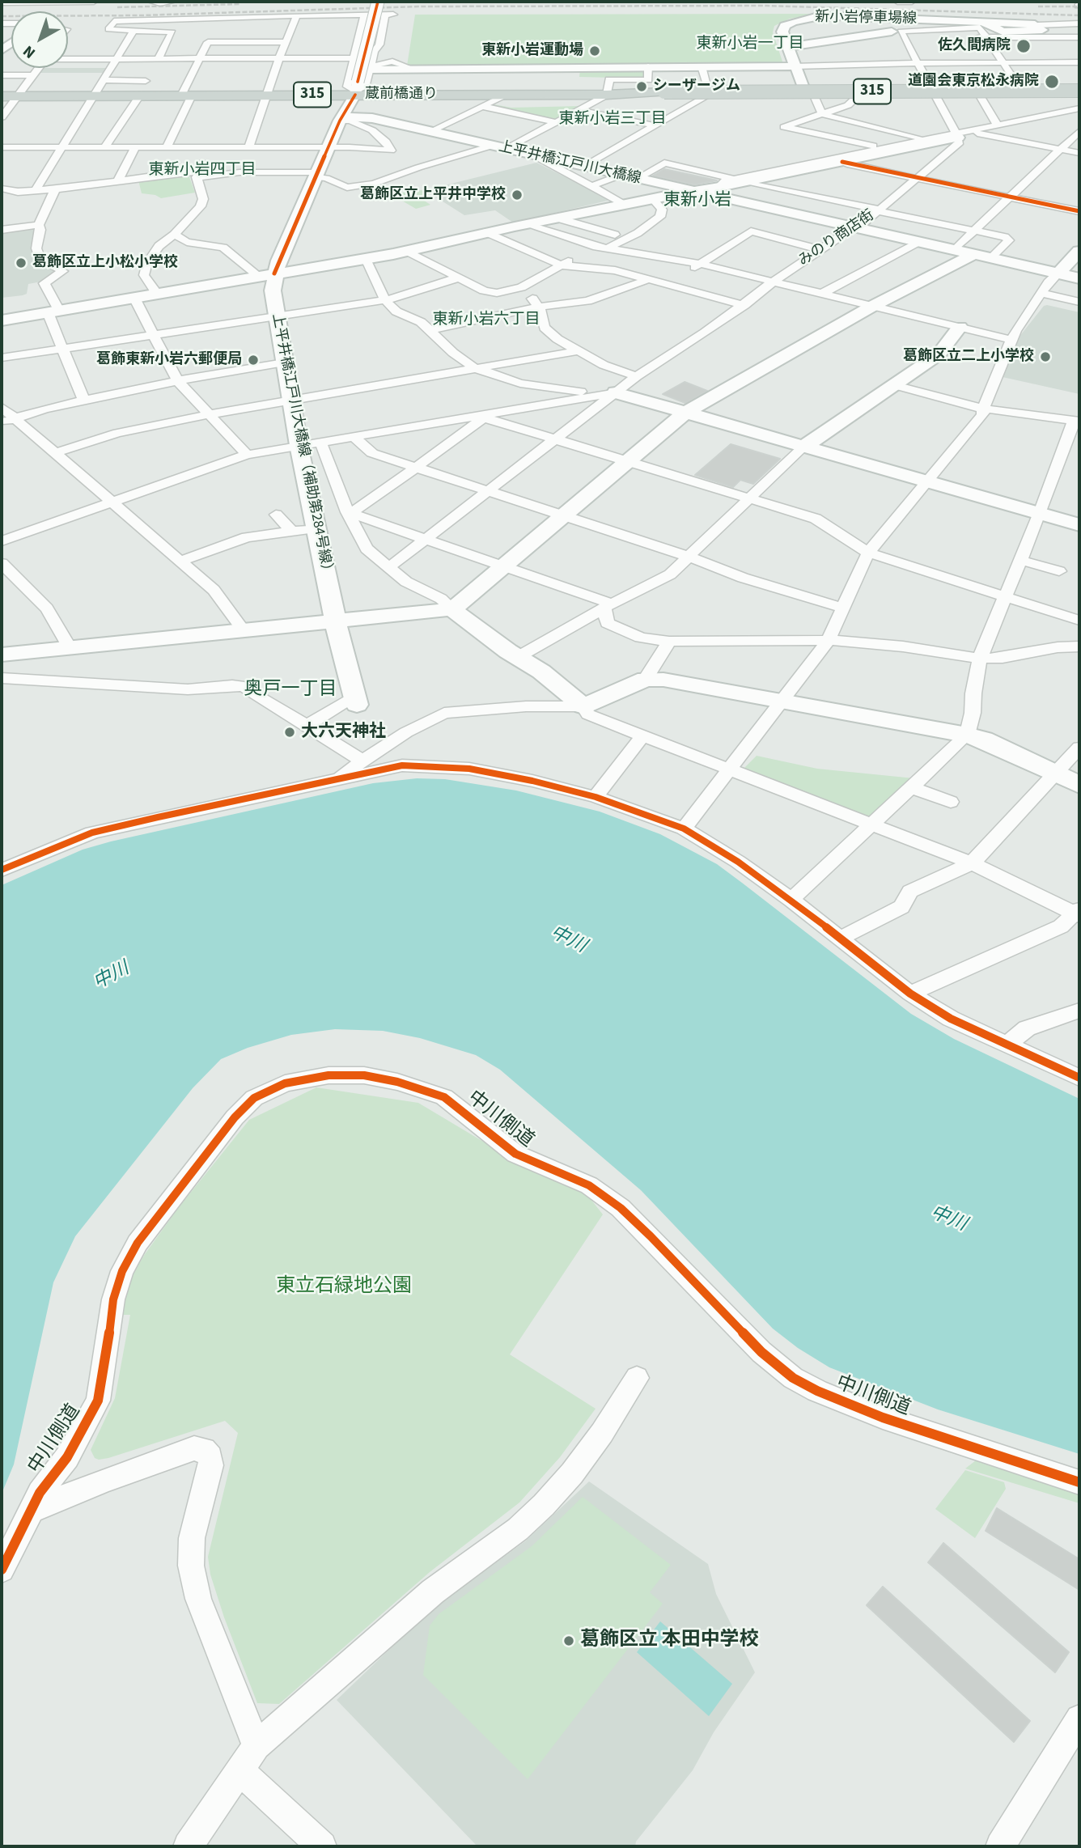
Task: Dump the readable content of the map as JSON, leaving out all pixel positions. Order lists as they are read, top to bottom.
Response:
{
  "streets": {
    "main road": ["315", "蔵前橋通り"],
    "street": [
      "新小岩停車場線",
      "上平井橋江戸川大橋線",
      "みのり商店街",
      "上平井橋江戸川大橋線（補助第284号線）",
      "中川側道"
    ]
  },
  "crossings": [
    ["上平井橋江戸川大橋線", "みのり商店街"],
    ["上平井橋江戸川大橋線", "上平井橋江戸川大橋線（補助第284号線）"]
  ],
  "districts": [
    "東新小岩一丁目",
    "東新小岩三丁目",
    "東新小岩四丁目",
    "東新小岩",
    "東新小岩六丁目",
    "奥戸一丁目"
  ],
  "water": ["中川"],
  "parks": ["東立石緑地公園"],
  "places": [
    "佐久間病院",
    "東新小岩運動場",
    "道園会東京松永病院",
    "シーザージム",
    "葛飾区立上平井中学校",
    "葛飾区立上小松小学校",
    "葛飾区立二上小学校",
    "葛飾東新小岩六郵便局",
    "大六天神社",
    "葛飾区立 本田中学校"
  ],
  "north": "bottom left"
}
